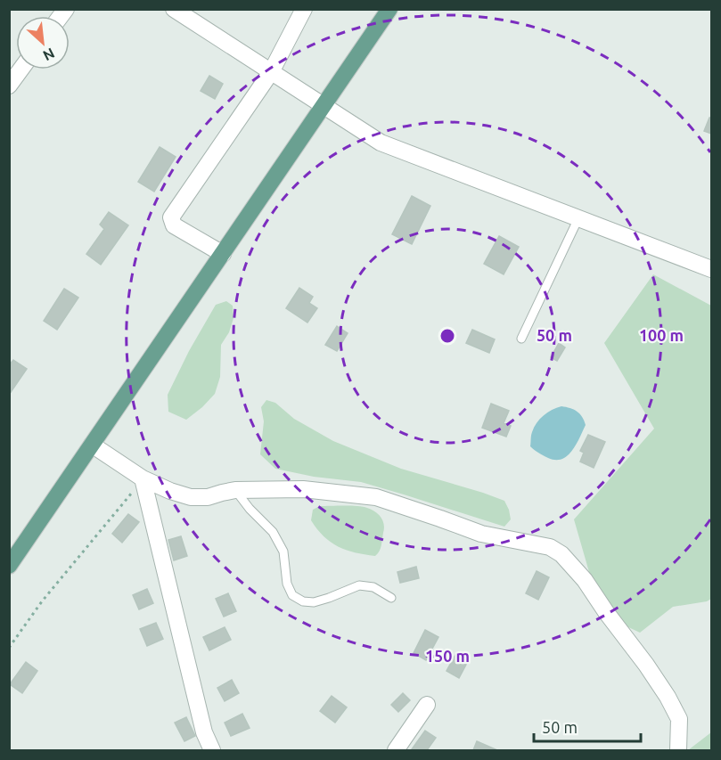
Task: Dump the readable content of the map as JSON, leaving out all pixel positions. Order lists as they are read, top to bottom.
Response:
{
  "scale_bar": "50 m",
  "north": "bottom right",
  "rings": ["50 m", "100 m", "150 m"]
}
